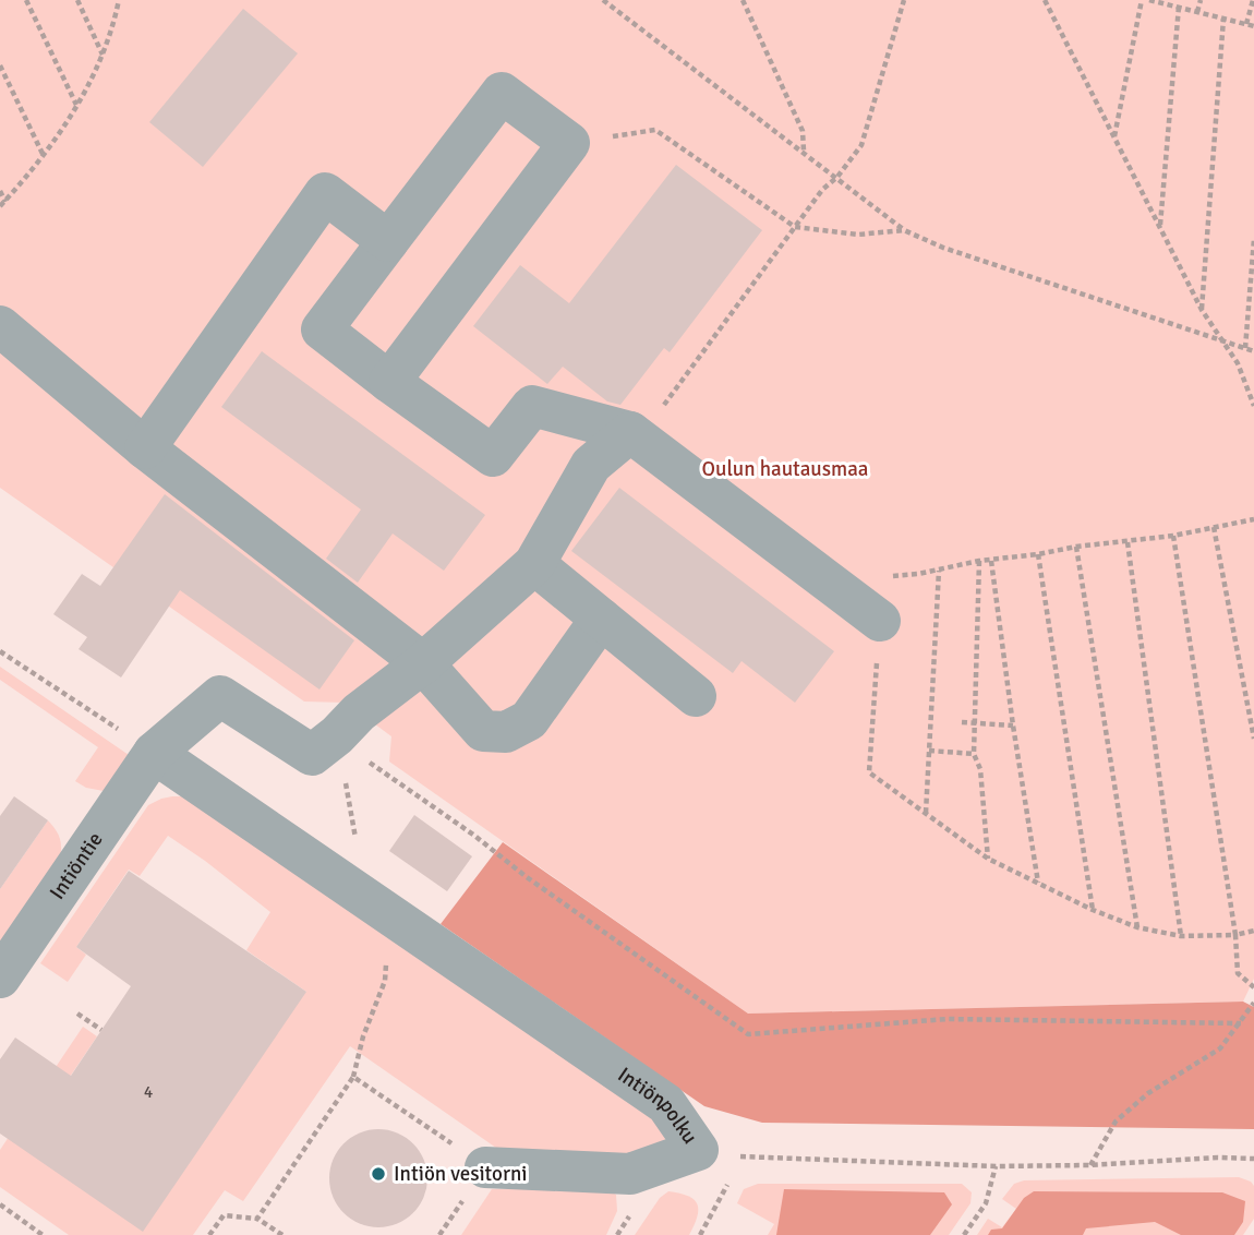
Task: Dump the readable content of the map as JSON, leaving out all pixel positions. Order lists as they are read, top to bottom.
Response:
{
  "streets": {
    "street": ["Intiöntie", "Intiönpolku"]
  },
  "crossings": [
    ["Intiöntie", "Intiönpolku"]
  ],
  "parks": ["Oulun hautausmaa"],
  "places": ["Intiön vesitorni"],
  "house_numbers": ["4"]
}
